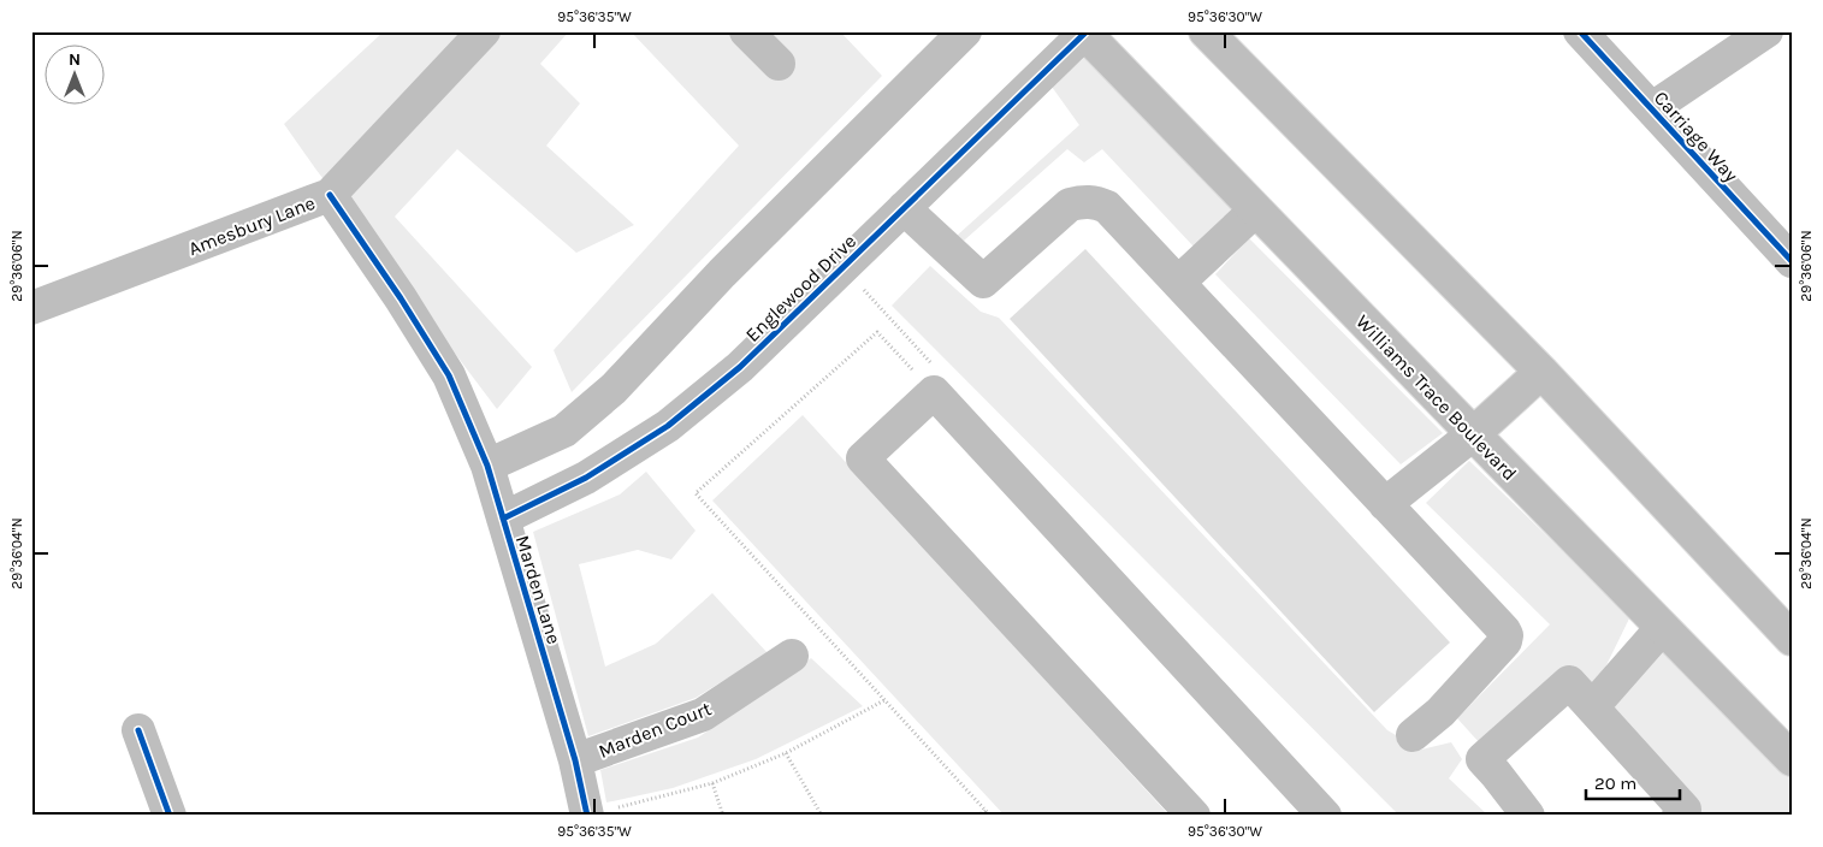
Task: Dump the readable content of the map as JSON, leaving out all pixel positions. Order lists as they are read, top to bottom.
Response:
{
  "streets": {
    "street": [
      "Carriage Way",
      "Amesbury Lane",
      "Englewood Drive",
      "Williams Trace Boulevard",
      "Marden Lane",
      "Marden Court"
    ]
  },
  "crossings": [
    ["Amesbury Lane", "Marden Lane"],
    ["Englewood Drive", "Williams Trace Boulevard"],
    ["Englewood Drive", "Marden Lane"],
    ["Marden Lane", "Marden Court"]
  ],
  "scale_bar": "20 m",
  "north": "top",
  "coordinates": [
    "95°36'35\"W",
    "95°36'30\"W",
    "29°36'06\"N",
    "29°36'04\"N"
  ]
}
